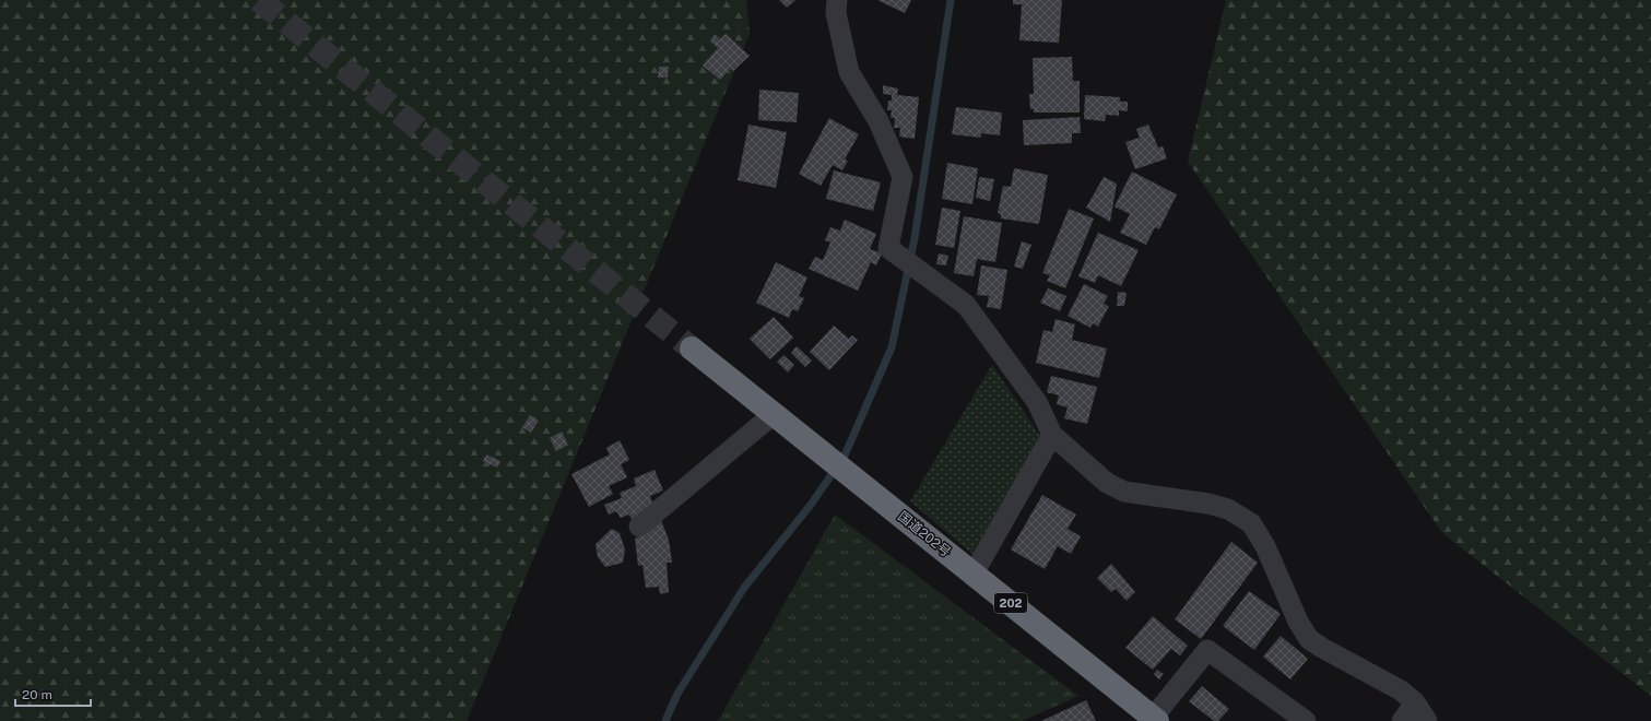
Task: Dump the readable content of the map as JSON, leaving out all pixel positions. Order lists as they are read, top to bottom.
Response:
{
  "streets": {
    "highway": ["国道202号", "202"]
  },
  "scale_bar": "20 m"
}
